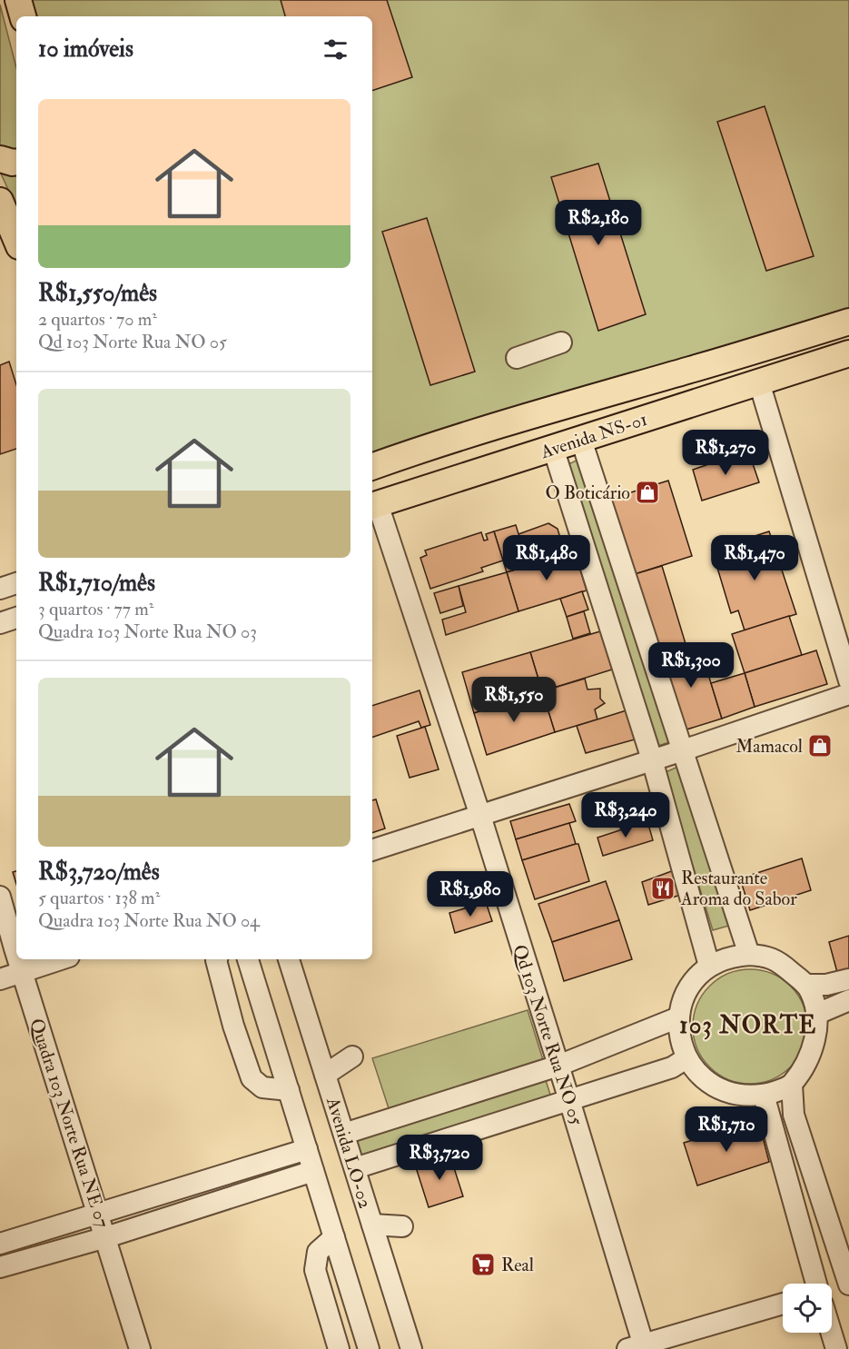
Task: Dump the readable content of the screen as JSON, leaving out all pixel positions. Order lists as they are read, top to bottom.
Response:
{
  "streets": {
    "main road": ["Avenida NS-01"],
    "street": ["Qd 103 Norte Rua NO 05", "Quadra 103 Norte Rua NE 07", "Avenida LO-02"]
  },
  "crossings": [
    ["Avenida NS-01", "Qd 103 Norte Rua NO 05"]
  ],
  "districts": ["103 NORTE"],
  "places": {
    "shop": ["O Boticário", "Mamacol"],
    "restaurant": ["Restaurante Aroma do Sabor"],
    "supermarket": ["Real"]
  },
  "page": {
    "heading": "10 imóveis",
    "list": [
      {
        "name": "R$1,550/mês",
        "note": "2 quartos · 70 m² · Qd 103 Norte Rua NO 05"
      },
      {
        "name": "R$1,710/mês",
        "note": "3 quartos · 77 m² · Quadra 103 Norte Rua NO 03"
      },
      {
        "name": "R$3,720/mês",
        "note": "5 quartos · 138 m² · Quadra 103 Norte Rua NO 04"
      }
    ],
    "price": [
      "R$2,180",
      "R$1,270",
      "R$1,480",
      "R$1,470",
      "R$1,300",
      "R$1,550",
      "R$3,240",
      "R$1,980",
      "R$1,710",
      "R$3,720"
    ]
  }
}
